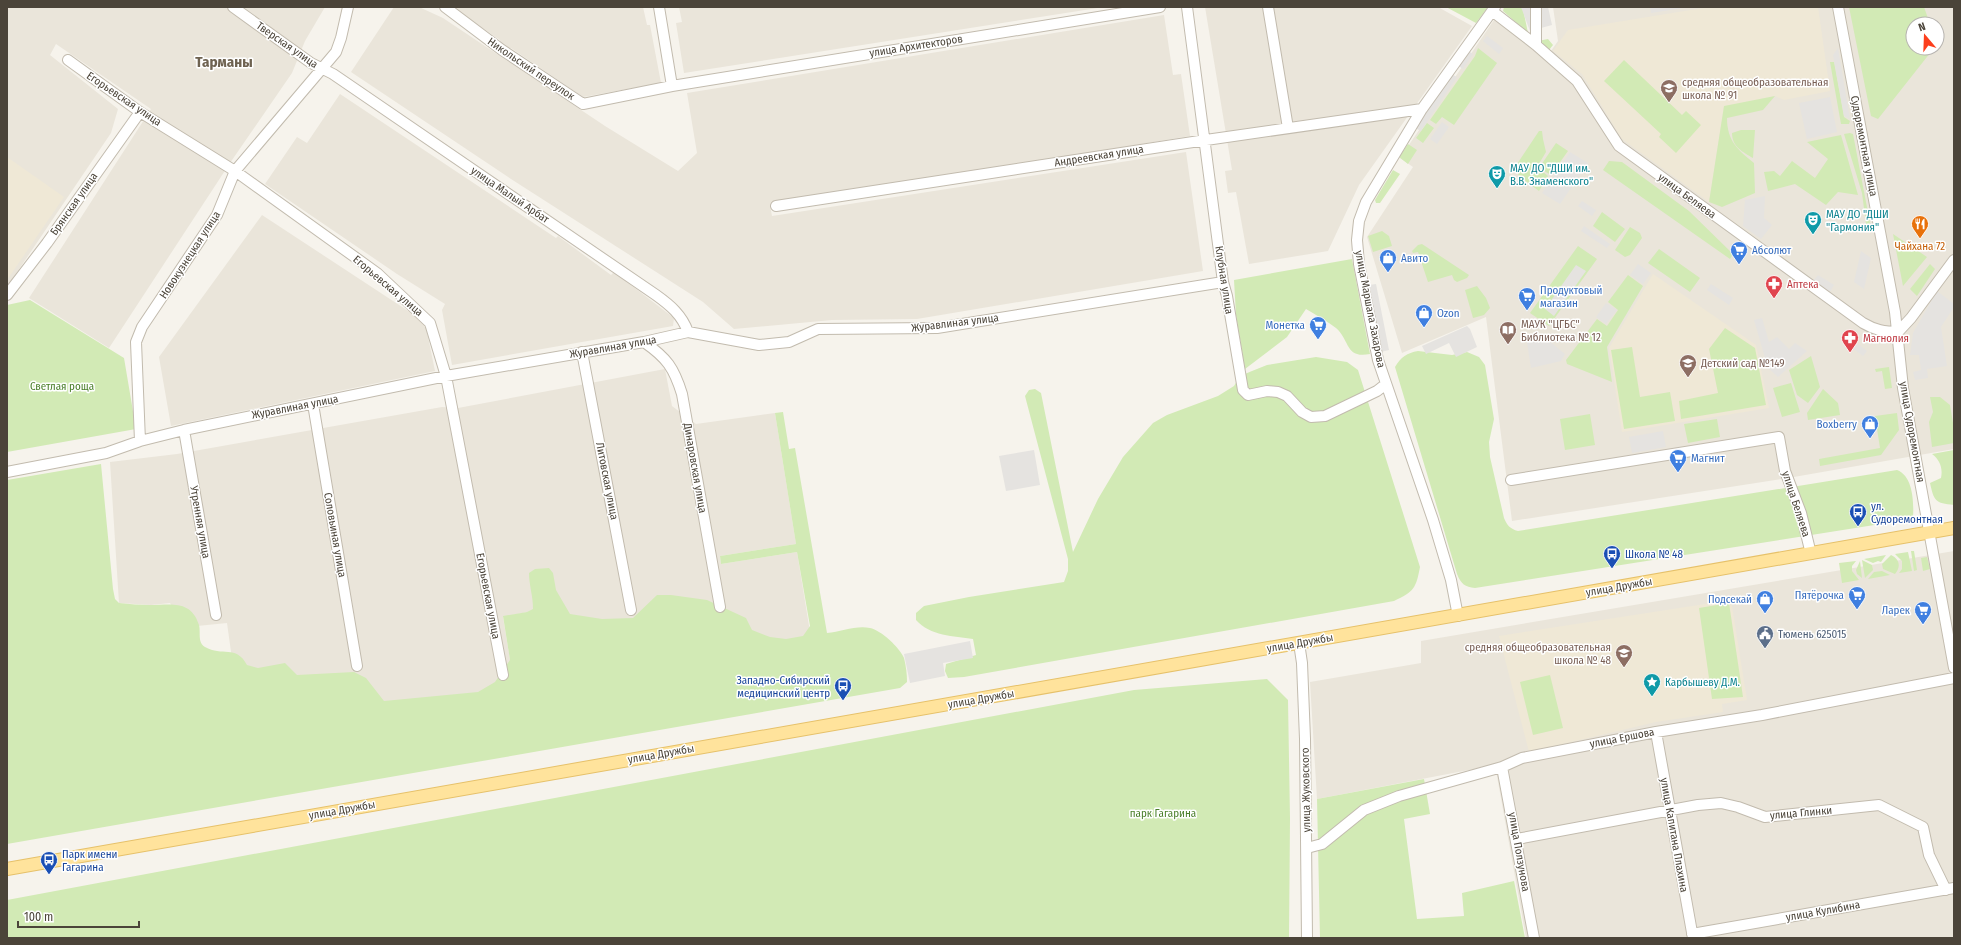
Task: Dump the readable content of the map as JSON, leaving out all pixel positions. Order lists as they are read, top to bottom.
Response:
{
  "streets": {
    "main road": ["улица Дружбы"],
    "street": [
      "Тверская улица",
      "улица Архитекторов",
      "Никольский переулок",
      "Егорьевская улица",
      "Судоремонтная улица",
      "Андреевская улица",
      "улица Малый Арбат",
      "улица Беляева",
      "Брянская улица",
      "Новокузнецкая улица",
      "Клубная улица",
      "улица Маршала Захарова",
      "Журавлиная улица",
      "улица Судоремонтная",
      "Динаровская улица",
      "Литовская улица",
      "Утренняя улица",
      "Соловьиная улица",
      "улица Ершова",
      "улица Жуковского",
      "улица Глинки",
      "улица Капитана Плахина",
      "улица Ползунова",
      "улица Кулибина"
    ]
  },
  "crossings": [
    ["Тверская улица", "улица Малый Арбат"],
    ["Тверская улица", "Новокузнецкая улица"],
    ["улица Архитекторов", "Никольский переулок"],
    ["Егорьевская улица", "Брянская улица"],
    ["Егорьевская улица", "Новокузнецкая улица"],
    ["Егорьевская улица", "Журавлиная улица"],
    ["Судоремонтная улица", "улица Беляева"],
    ["Судоремонтная улица", "улица Судоремонтная"],
    ["Андреевская улица", "Клубная улица"],
    ["Андреевская улица", "улица Маршала Захарова"],
    ["улица Малый Арбат", "Новокузнецкая улица"],
    ["улица Малый Арбат", "Журавлиная улица"],
    ["улица Беляева", "улица Маршала Захарова"],
    ["улица Беляева", "улица Судоремонтная"],
    ["улица Беляева", "улица Дружбы"],
    ["Новокузнецкая улица", "Журавлиная улица"],
    ["Клубная улица", "улица Маршала Захарова"],
    ["Клубная улица", "Журавлиная улица"],
    ["улица Маршала Захарова", "улица Дружбы"],
    ["Журавлиная улица", "Динаровская улица"],
    ["Журавлиная улица", "Литовская улица"],
    ["Журавлиная улица", "Утренняя улица"],
    ["Журавлиная улица", "Соловьиная улица"],
    ["улица Судоремонтная", "улица Дружбы"],
    ["улица Дружбы", "улица Жуковского"],
    ["улица Ершова", "улица Жуковского"],
    ["улица Ершова", "улица Капитана Плахина"],
    ["улица Ершова", "улица Ползунова"],
    ["улица Глинки", "улица Капитана Плахина"],
    ["улица Глинки", "улица Ползунова"],
    ["улица Глинки", "улица Кулибина"],
    ["улица Капитана Плахина", "улица Кулибина"]
  ],
  "districts": ["Тарманы"],
  "parks": ["Светлая роща", "парк Гагарина"],
  "places": {
    "school or university": ["средняя общеобразовательная школа № 91", "Детский сад №149", "средняя общеобразовательная школа № 48"],
    "theatre": ["МАУ ДО \"ДШИ им. В.В. Знаменского\"", "МАУ ДО \"ДШИ \"Гармония\""],
    "restaurant": ["Чайхана 72"],
    "supermarket": [
      "Абсолют",
      "Продуктовый магазин",
      "Монетка",
      "Магнит",
      "Пятёрочка",
      "Ларек"
    ],
    "shop": [
      "Авито",
      "Ozon",
      "Boxberry",
      "Подсекай"
    ],
    "pharmacy": ["Аптека", "Магнолия"],
    "library": ["МАУК \"ЦГБС\" Библиотека № 12"],
    "bus stop": [
      "ул. Судоремонтная",
      "Школа № 48",
      "Западно-Сибирский медицинский центр",
      "Парк имени Гагарина"
    ],
    "public building": ["Тюмень 625015"],
    "place": ["Карбышеву Д.М."]
  },
  "scale_bar": "100 m",
  "north": "top"
}
